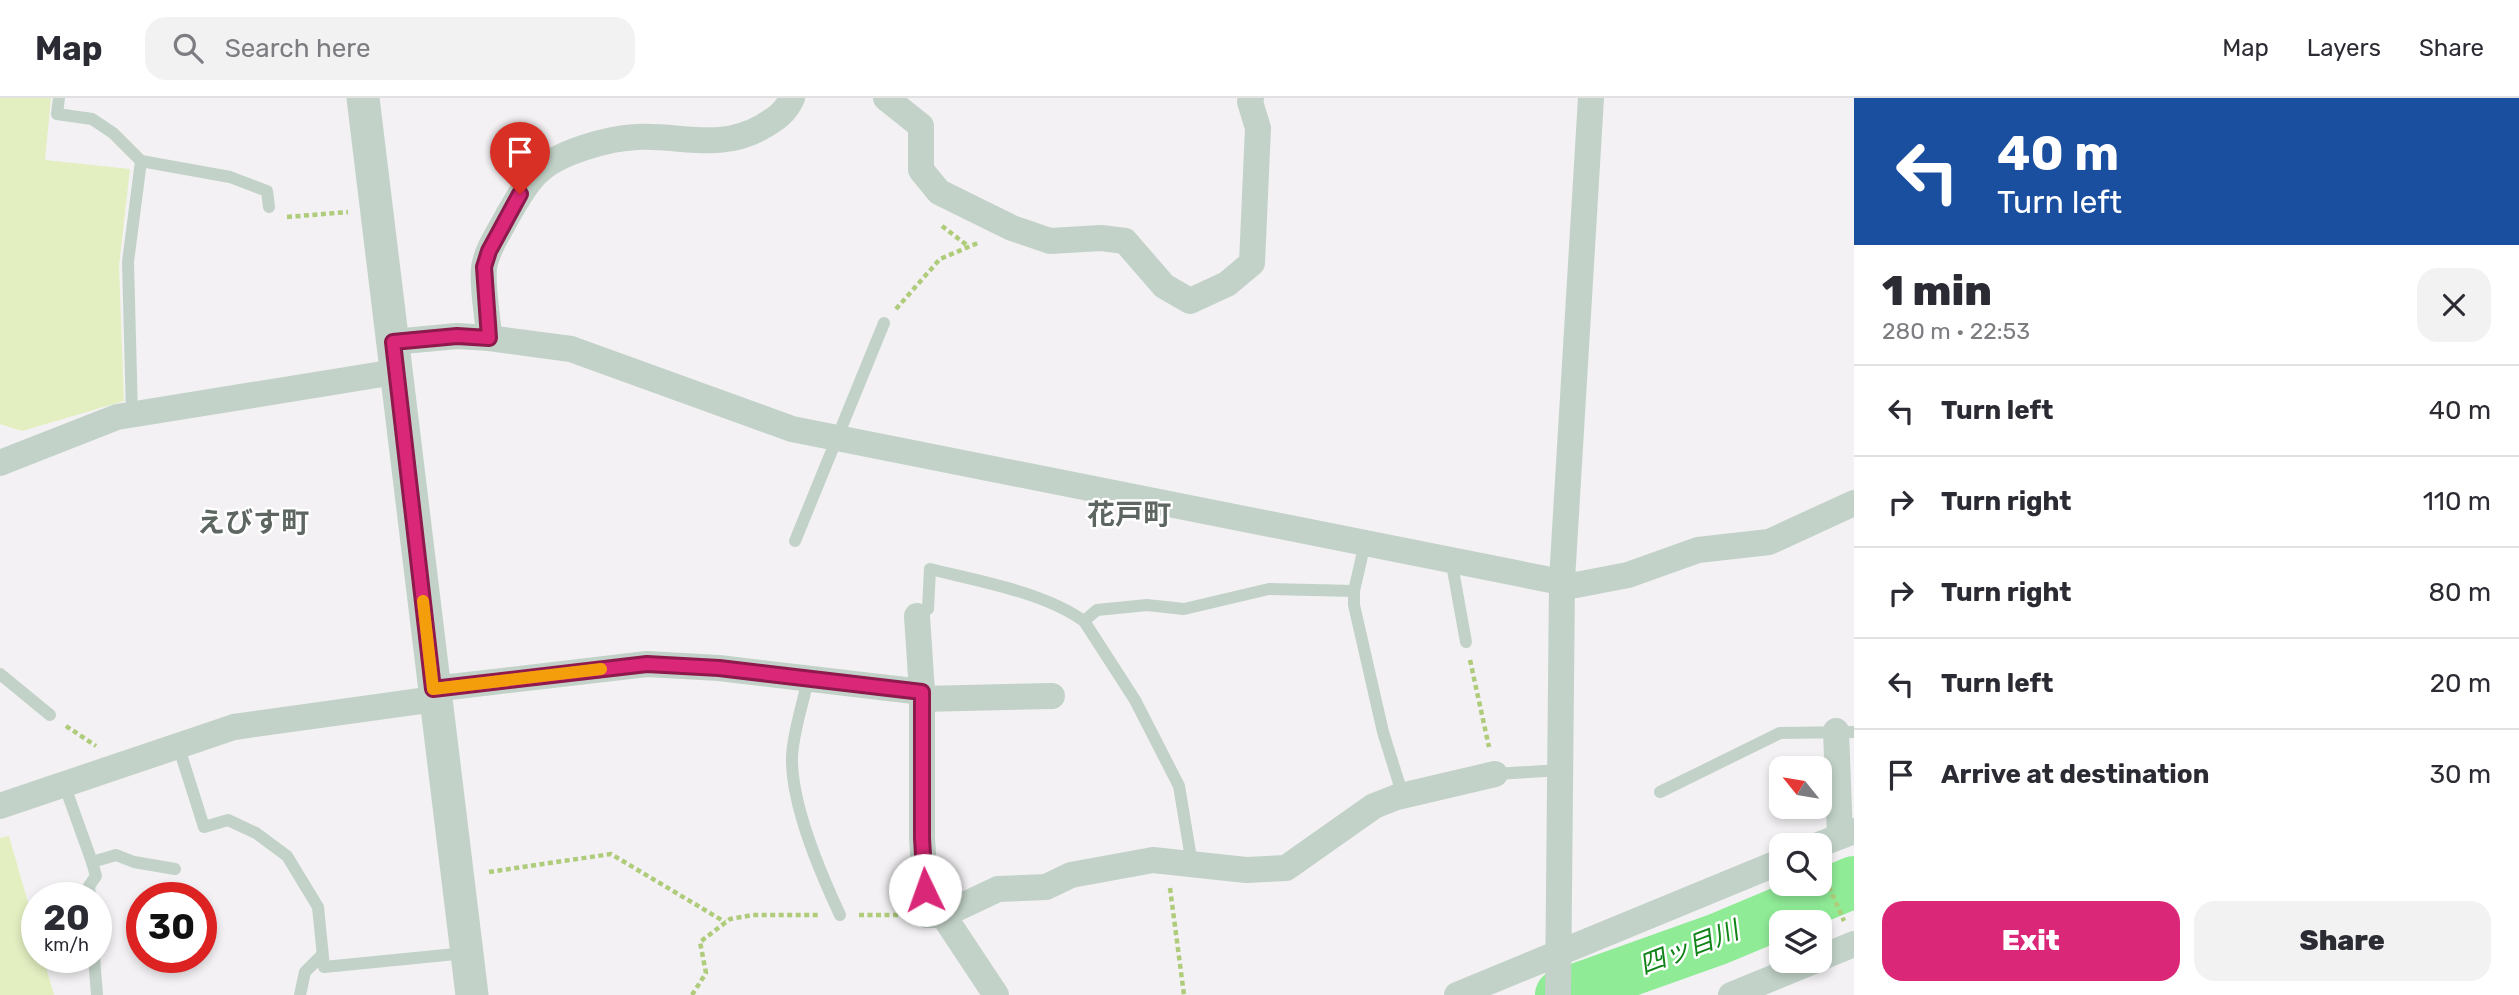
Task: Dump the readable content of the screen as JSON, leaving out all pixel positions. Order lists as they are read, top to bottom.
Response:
{
  "districts": ["花戸町", "えびす町"],
  "water": ["四ッ目川"],
  "north": "top left",
  "page": {
    "header": "Map",
    "search": "Search here",
    "nav": ["Map", "Layers", "Share"],
    "turn": ["40 m", "Turn left"],
    "heading": ["1 min", "280 m · 22:53"],
    "list": [
      {
        "name": "Turn left",
        "value": "40 m"
      },
      {
        "name": "Turn right",
        "value": "110 m"
      },
      {
        "name": "Turn right",
        "value": "80 m"
      },
      {
        "name": "Turn left",
        "value": "20 m"
      },
      {
        "name": "Arrive at destination",
        "value": "30 m"
      }
    ],
    "speed": "20 km/h",
    "limit": "30",
    "buttons": ["Exit", "Share"]
  }
}
